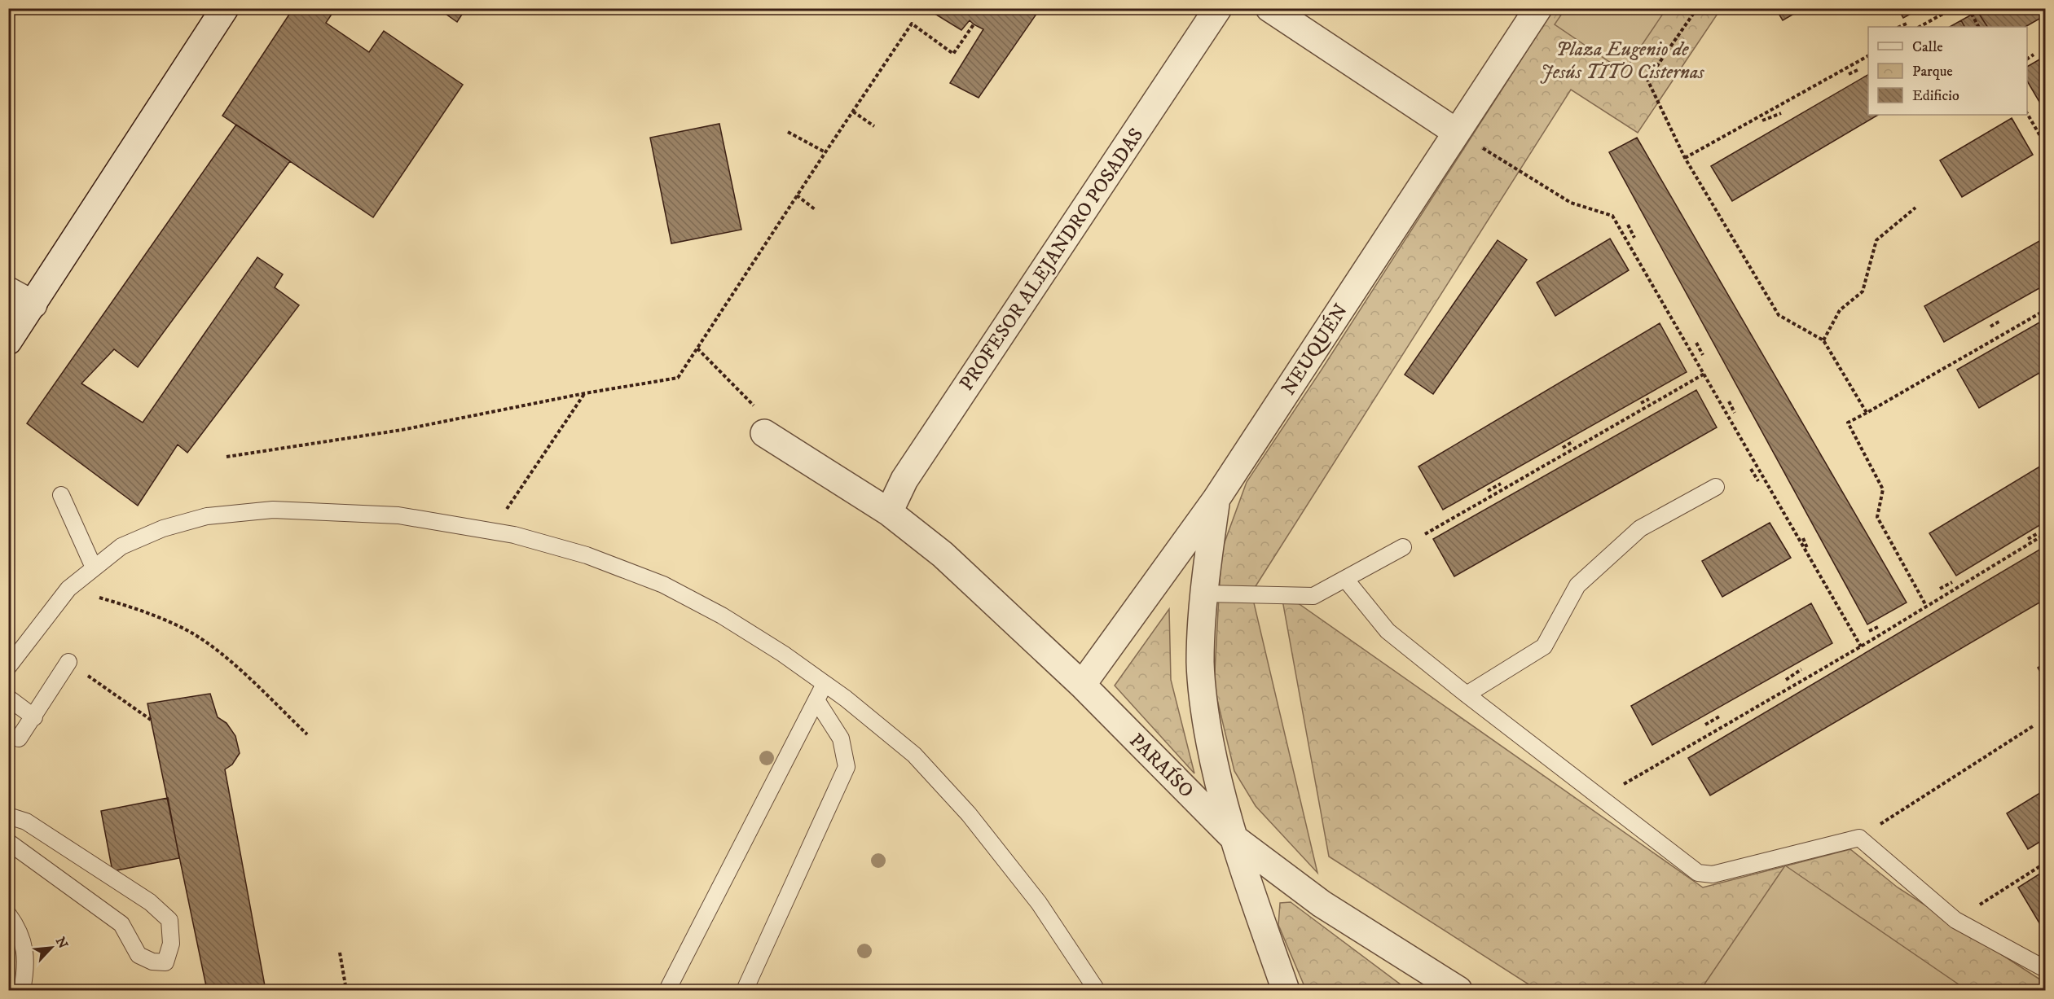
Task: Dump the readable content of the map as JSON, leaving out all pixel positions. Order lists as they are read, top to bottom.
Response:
{
  "streets": {
    "street": ["PROFESOR ALEJANDRO POSADAS", "NEUQUÉN", "PARAÍSO"]
  },
  "crossings": [
    ["PROFESOR ALEJANDRO POSADAS", "PARAÍSO"],
    ["NEUQUÉN", "PARAÍSO"]
  ],
  "parks": ["Plaza Eugenio de Jesús TITO Cisternas"],
  "legend": ["Calle", "Parque", "Edificio"],
  "north": "top right"
}
